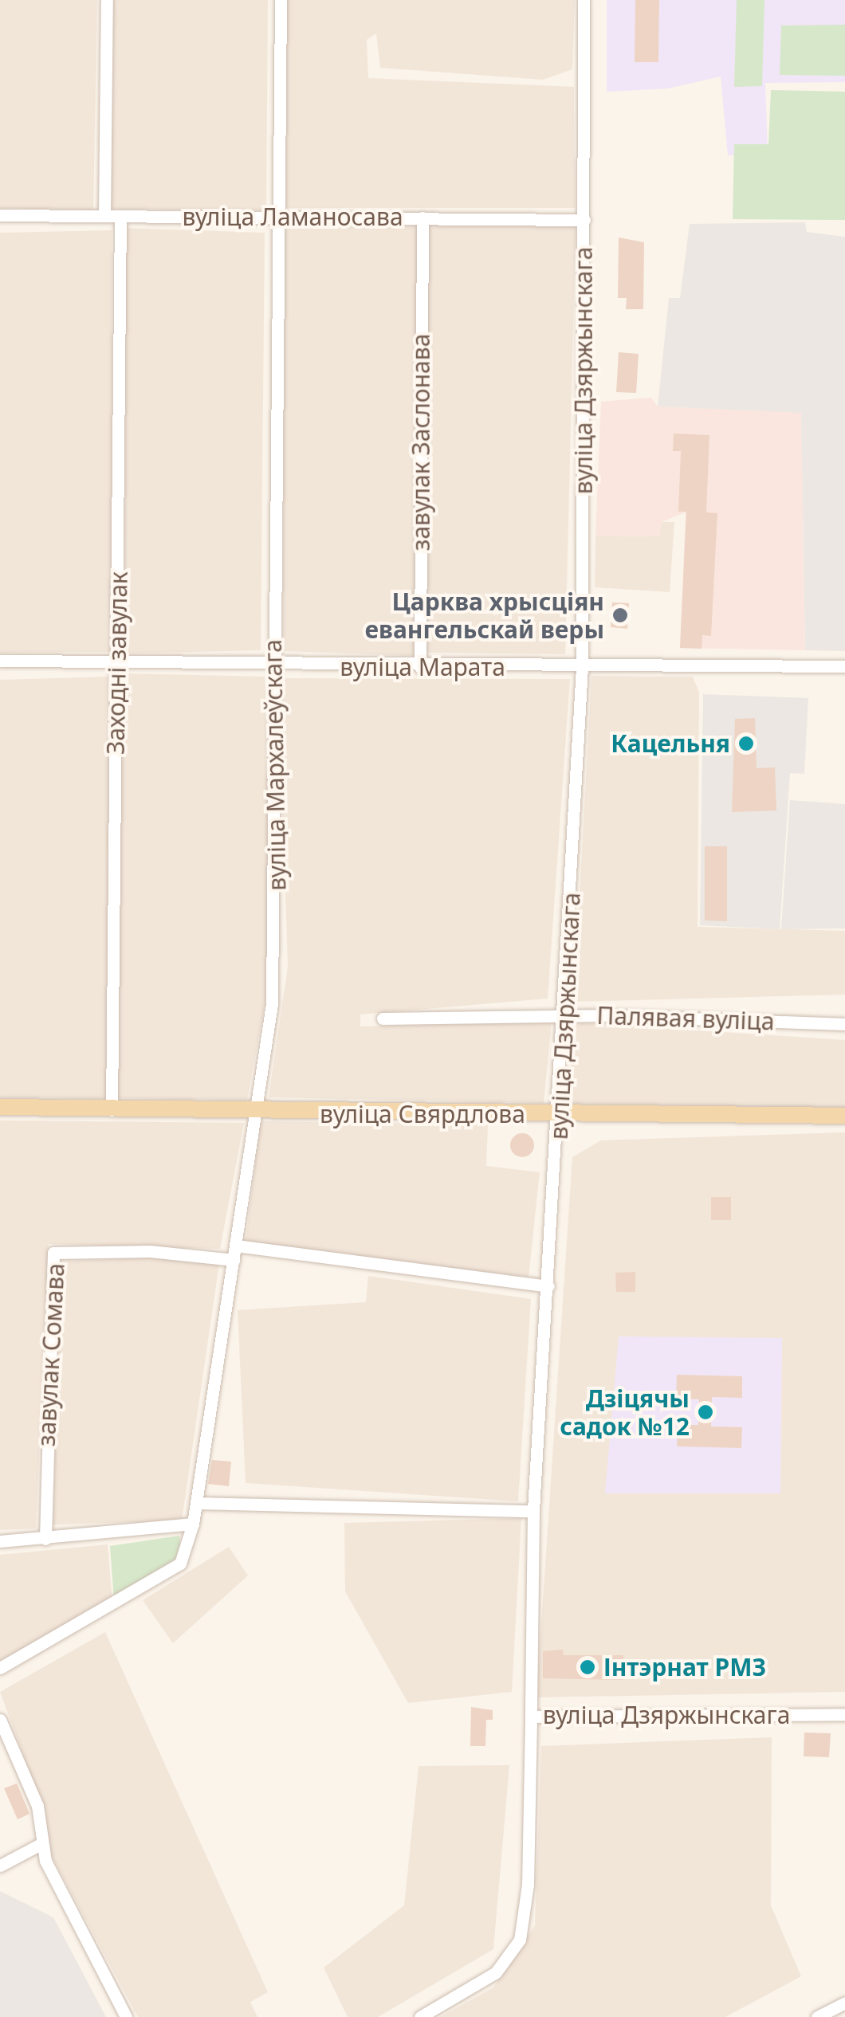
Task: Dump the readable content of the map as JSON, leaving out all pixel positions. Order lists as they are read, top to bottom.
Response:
{
  "streets": {
    "main road": ["вуліца Свярдлова"],
    "street": [
      "вуліца Ламаносава",
      "вуліца Дзяржынскага",
      "завулак Заслонава",
      "Заходні завулак",
      "вуліца Марата",
      "вуліца Мархалеўскага",
      "Палявая вуліца",
      "завулак Сомава"
    ]
  },
  "crossings": [
    ["вуліца Ламаносава", "вуліца Дзяржынскага"],
    ["вуліца Ламаносава", "завулак Заслонава"],
    ["вуліца Ламаносава", "Заходні завулак"],
    ["вуліца Ламаносава", "вуліца Мархалеўскага"],
    ["вуліца Дзяржынскага", "вуліца Марата"],
    ["вуліца Дзяржынскага", "Палявая вуліца"],
    ["вуліца Дзяржынскага", "вуліца Свярдлова"],
    ["завулак Заслонава", "вуліца Марата"],
    ["Заходні завулак", "вуліца Марата"],
    ["Заходні завулак", "вуліца Свярдлова"],
    ["вуліца Марата", "вуліца Мархалеўскага"],
    ["вуліца Мархалеўскага", "вуліца Свярдлова"],
    ["вуліца Мархалеўскага", "завулак Сомава"]
  ],
  "places": [
    "Царква хрысціян евангельскай веры",
    "Кацельня",
    "Дзіцячы садок №12",
    "Інтэрнат РМЗ"
  ]
}
